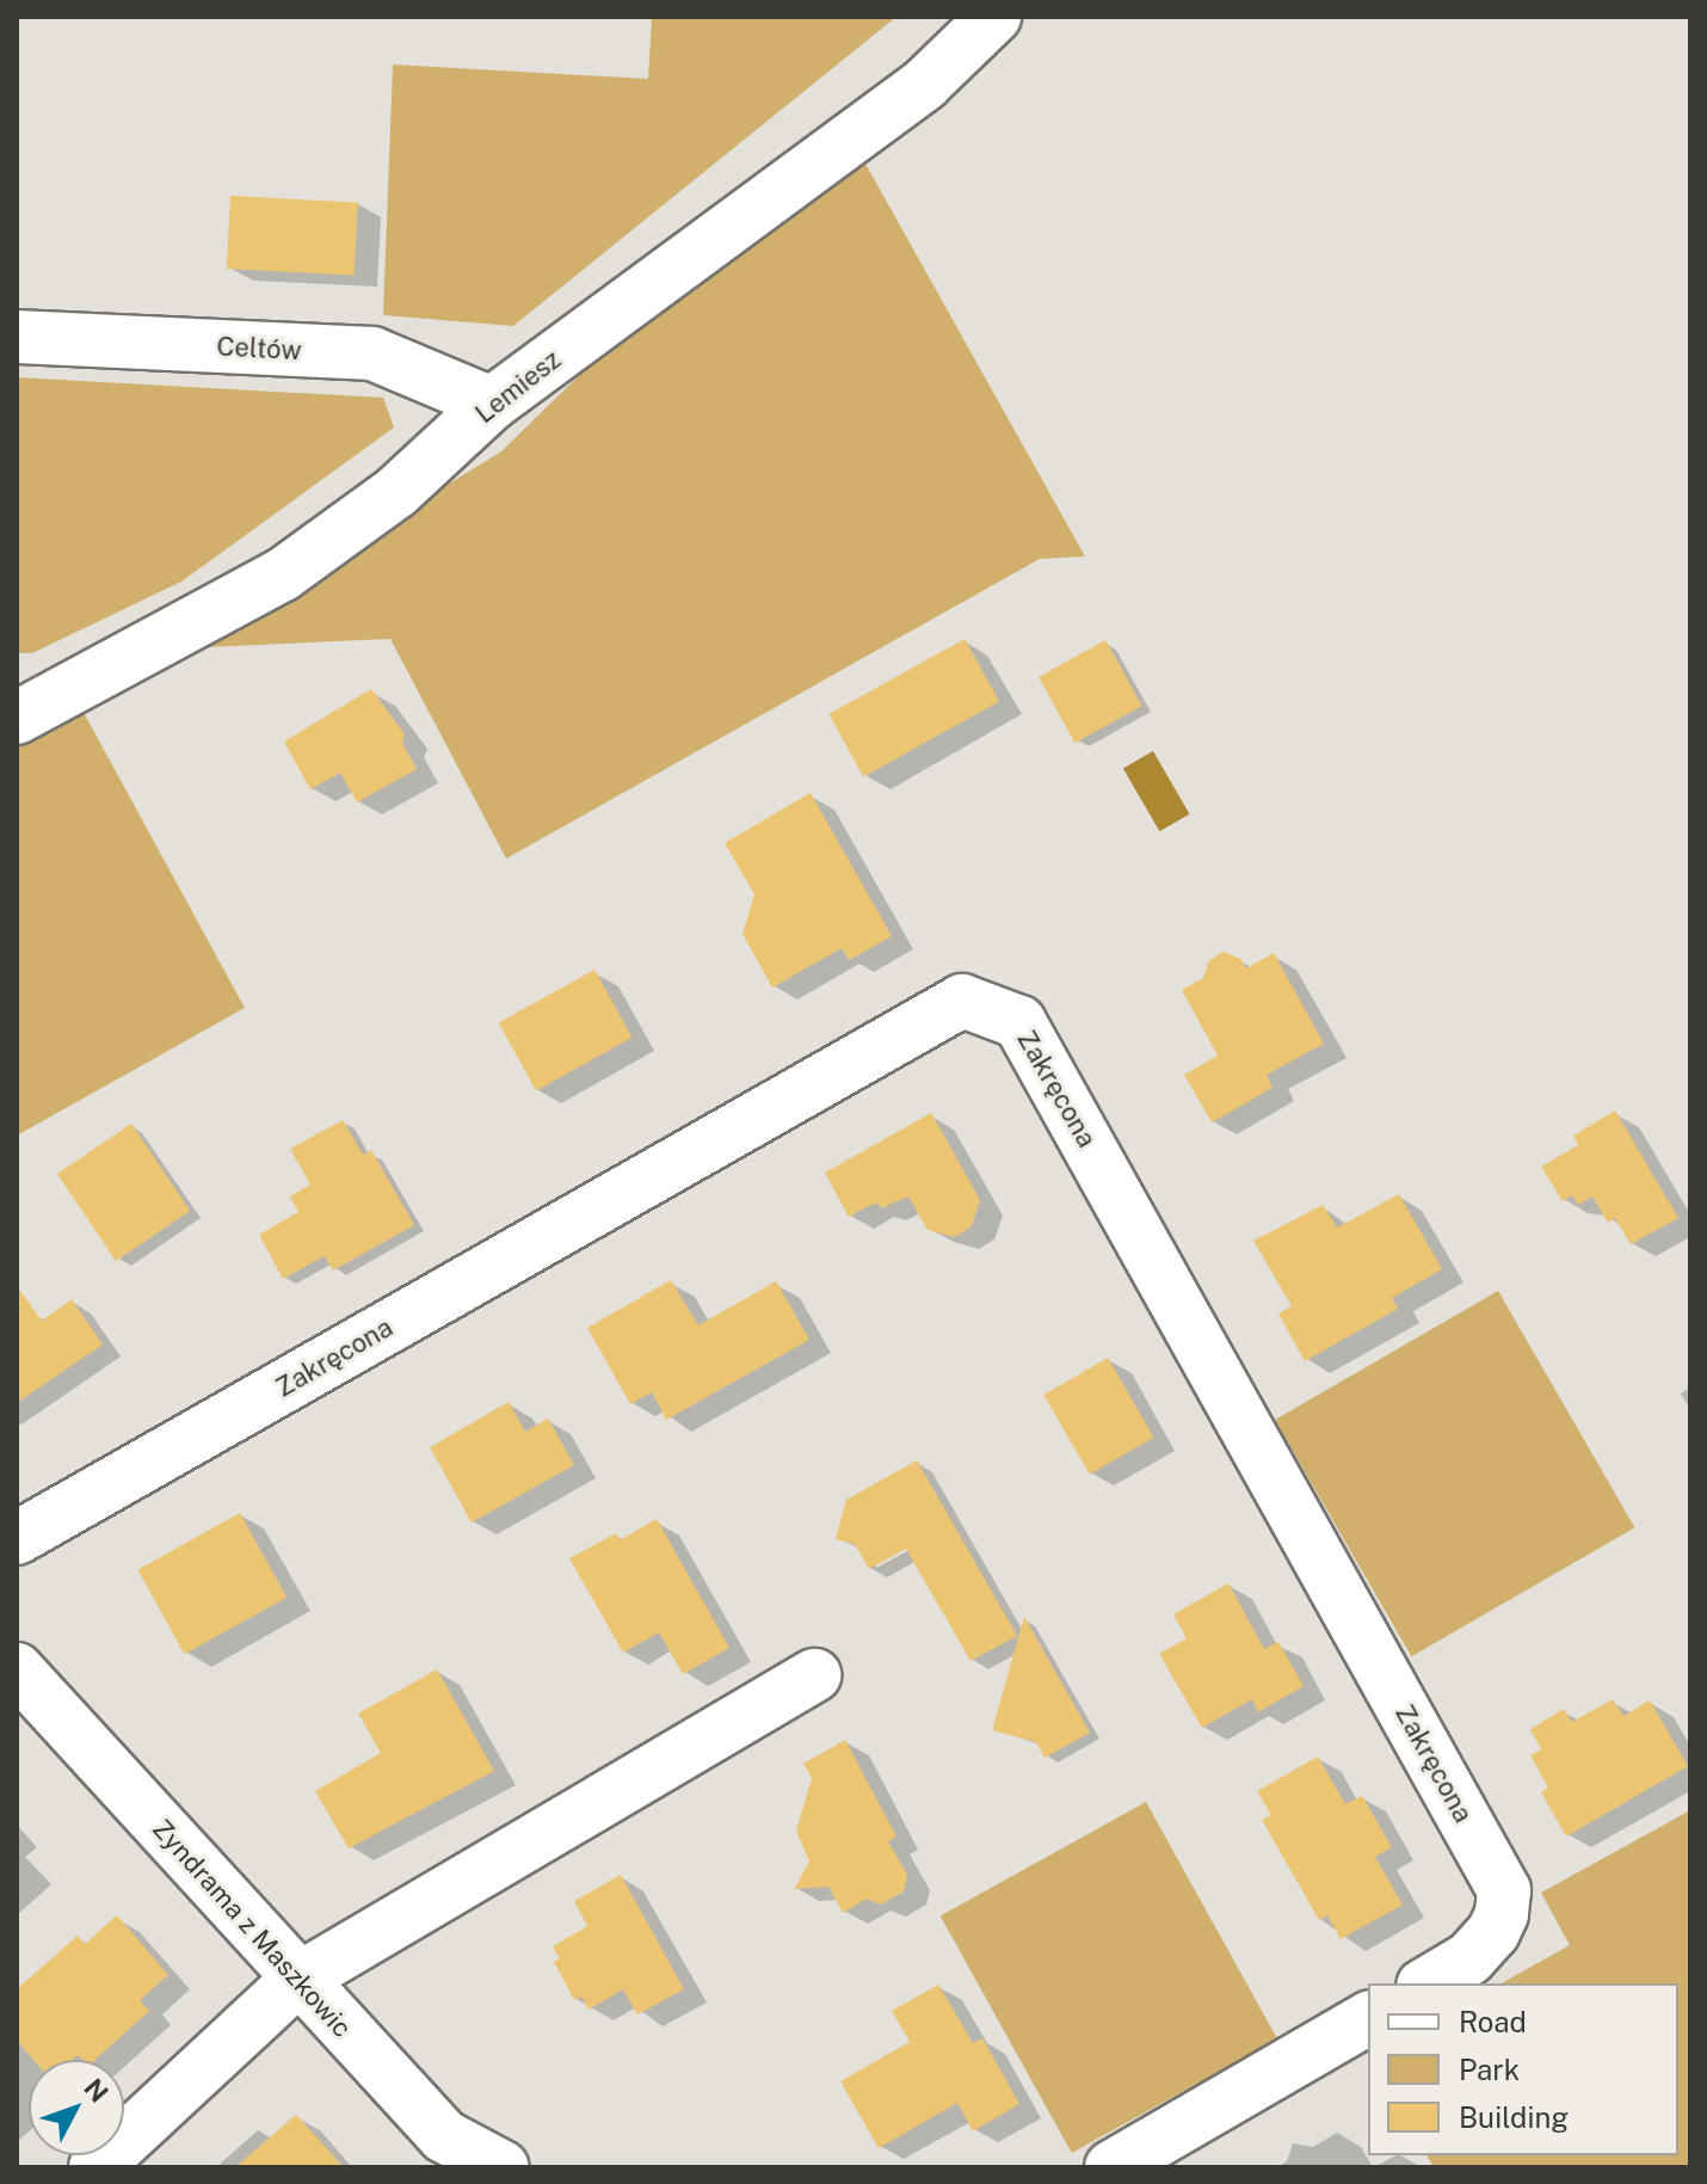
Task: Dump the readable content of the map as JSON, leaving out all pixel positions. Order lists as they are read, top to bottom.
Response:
{
  "streets": {
    "street": [
      "Celtów",
      "Lemiesz",
      "Zakręcona",
      "Zyndrama z Maszkowic"
    ]
  },
  "crossings": [
    ["Celtów", "Lemiesz"]
  ],
  "legend": ["Road", "Park", "Building"],
  "north": "top right"
}
